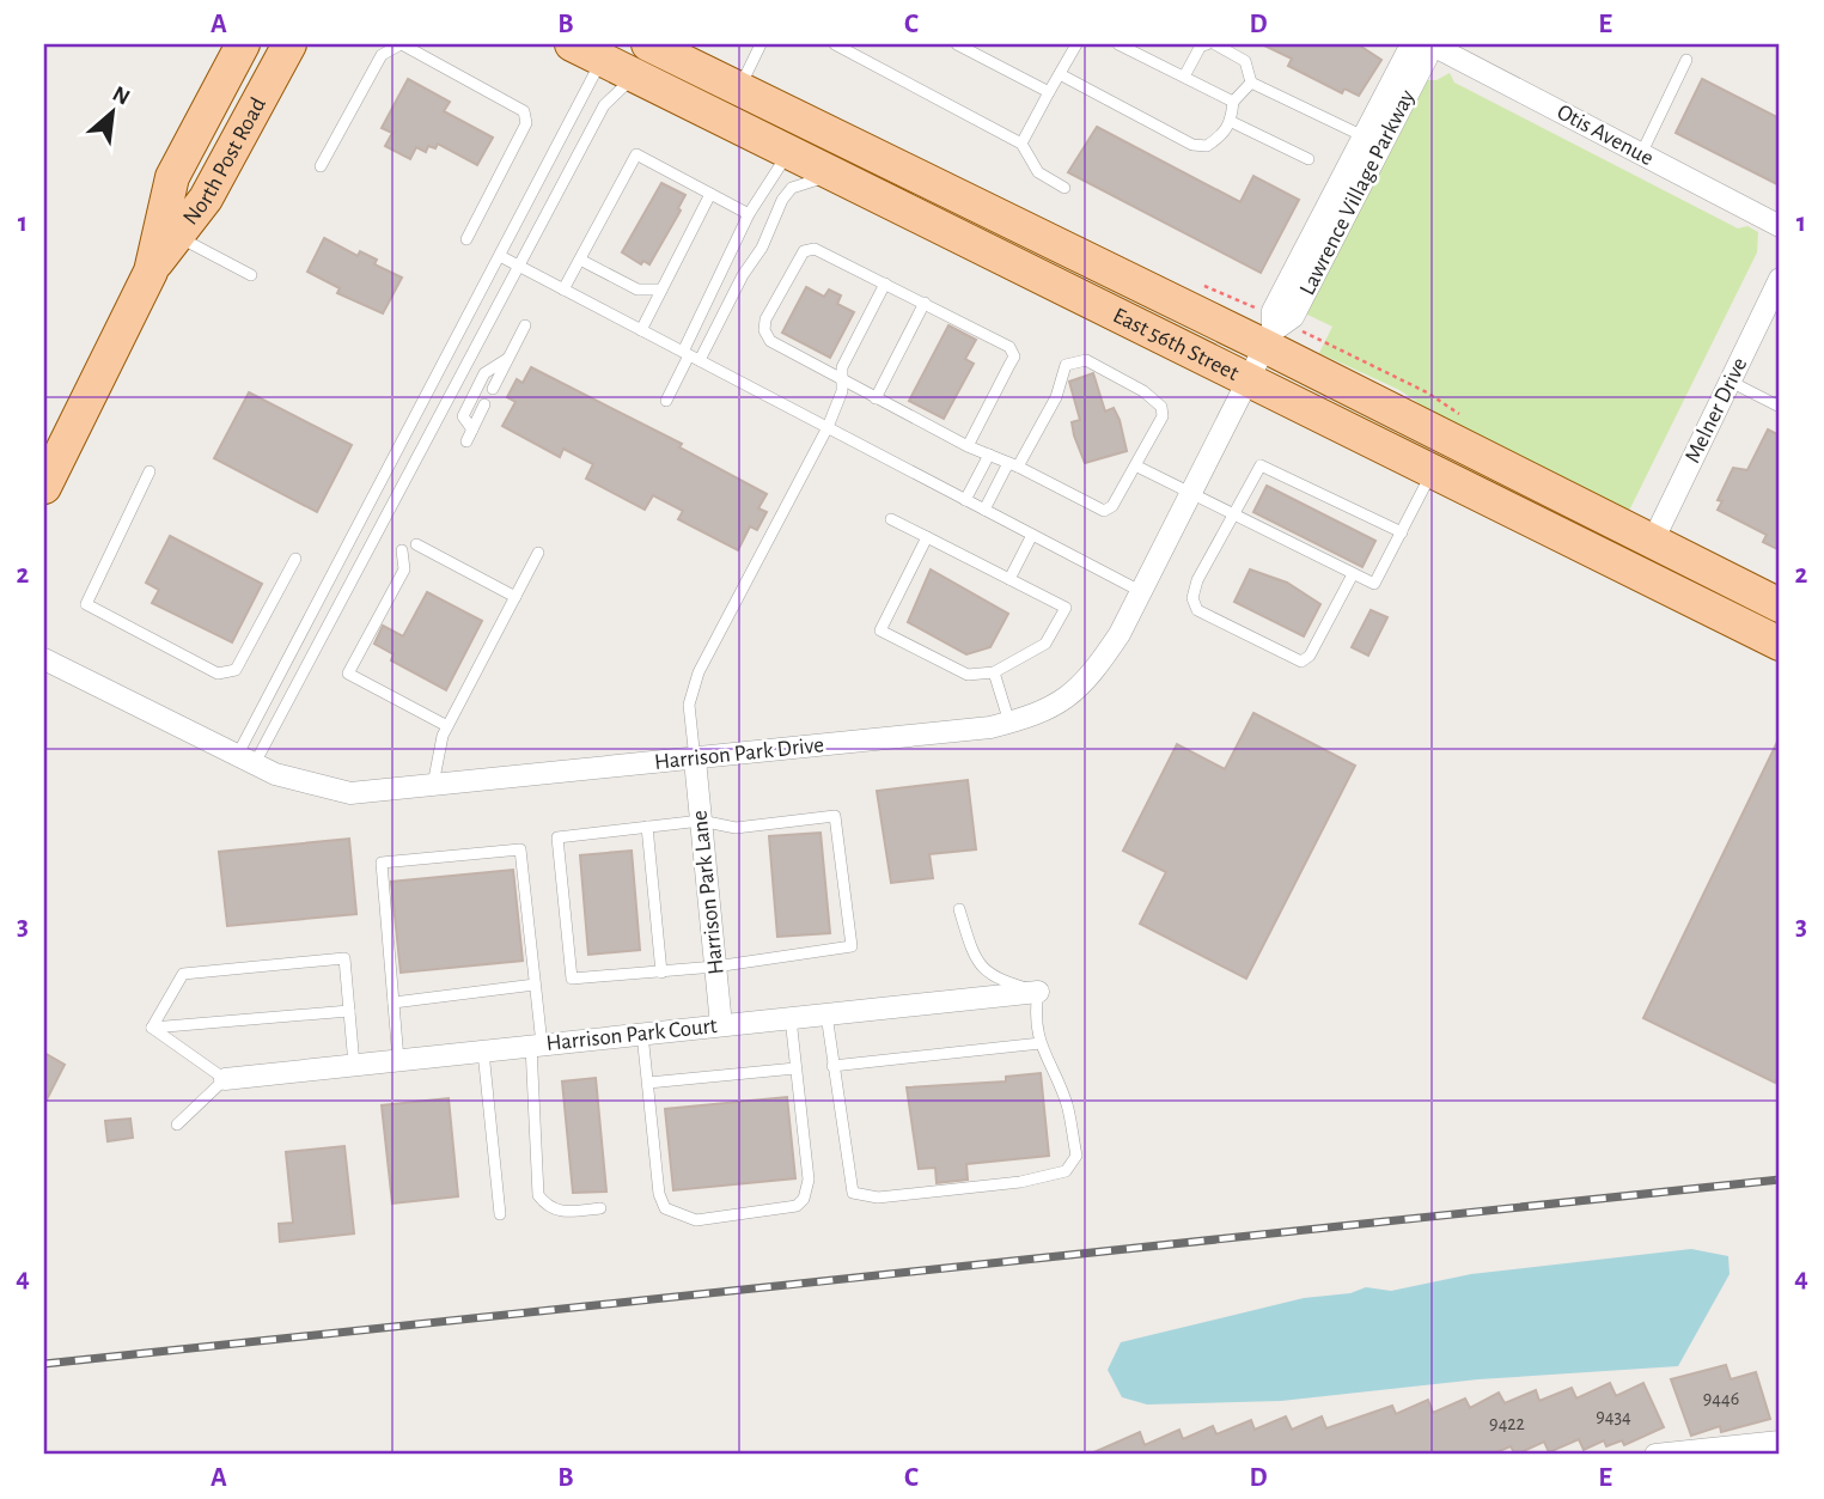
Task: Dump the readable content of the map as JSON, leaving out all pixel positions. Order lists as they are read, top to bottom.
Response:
{
  "streets": {
    "main road": ["North Post Road", "East 56th Street"],
    "street": [
      "Otis Avenue",
      "Lawrence Village Parkway",
      "Melner Drive",
      "Harrison Park Drive",
      "Harrison Park Lane",
      "Harrison Park Court"
    ]
  },
  "crossings": [
    ["Otis Avenue", "Lawrence Village Parkway"],
    ["Lawrence Village Parkway", "East 56th Street"],
    ["Lawrence Village Parkway", "Harrison Park Drive"],
    ["East 56th Street", "Melner Drive"],
    ["East 56th Street", "Harrison Park Drive"],
    ["Harrison Park Drive", "Harrison Park Lane"],
    ["Harrison Park Lane", "Harrison Park Court"]
  ],
  "house_numbers": ["9446", "9434", "9422"],
  "north": "top right",
  "grid": {
    "columns": [
      "A",
      "B",
      "C",
      "D",
      "E"
    ],
    "rows": [
      "1",
      "2",
      "3",
      "4"
    ]
  }
}
